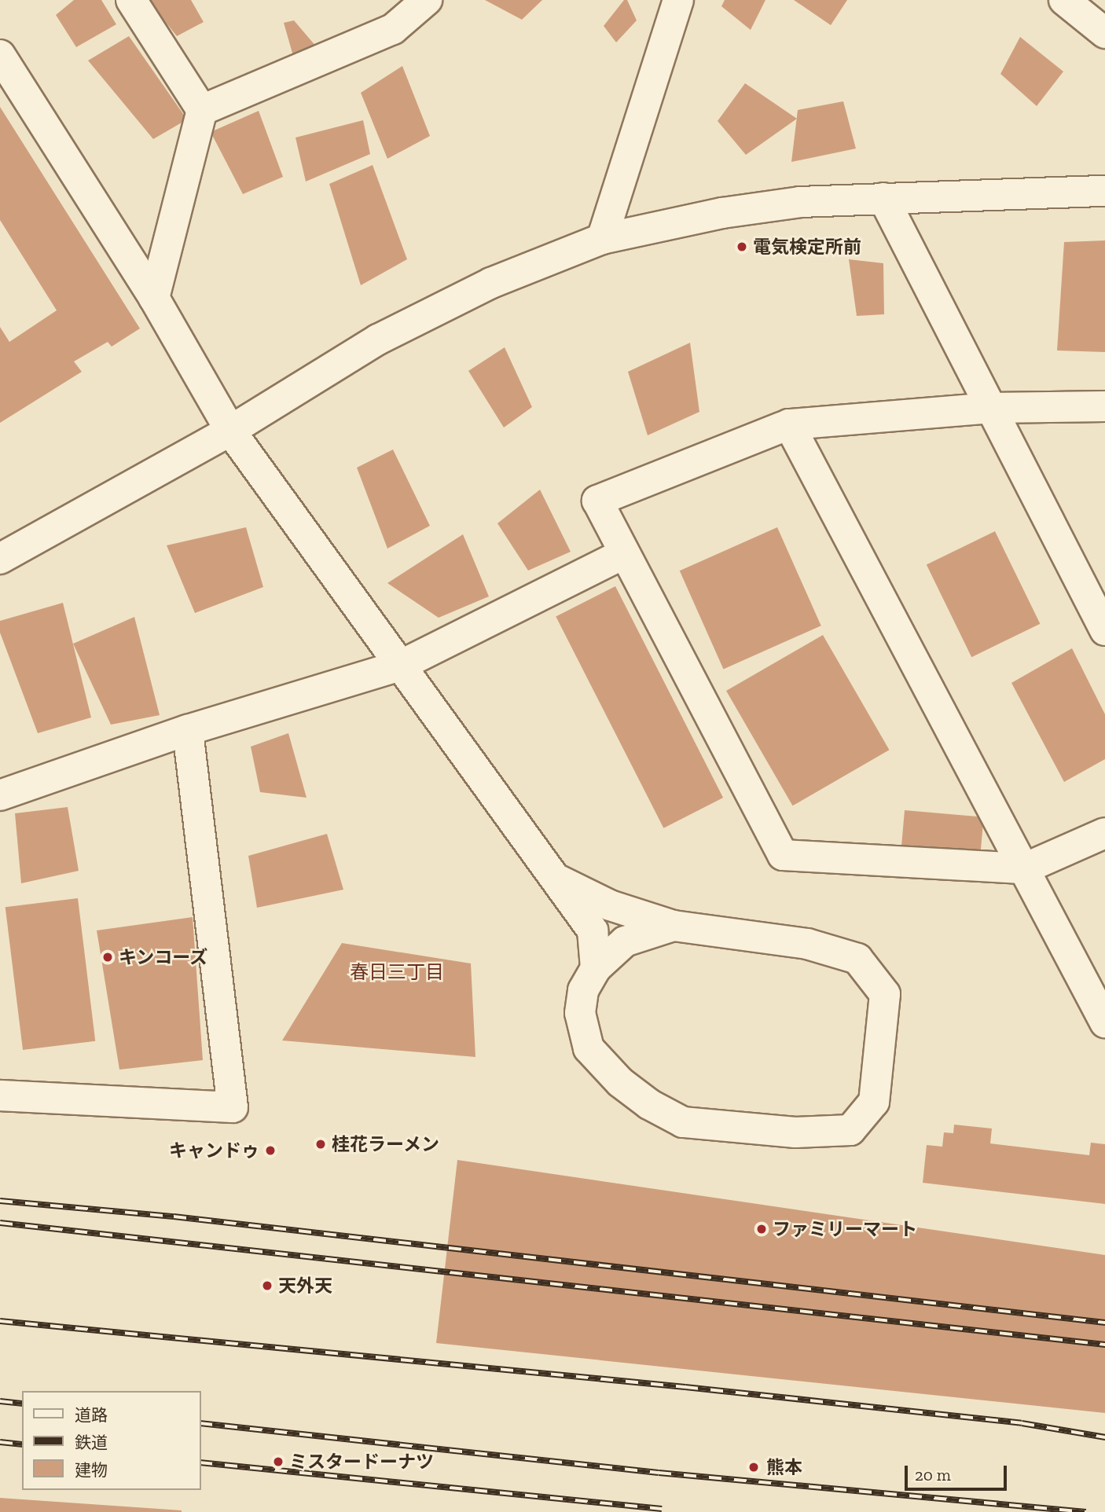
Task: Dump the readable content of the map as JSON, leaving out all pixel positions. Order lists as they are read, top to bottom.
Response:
{
  "districts": ["春日三丁目"],
  "places": [
    "電気検定所前",
    "キンコーズ",
    "桂花ラーメン",
    "キャンドゥ",
    "ファミリーマート",
    "天外天",
    "ミスタードーナツ",
    "熊本"
  ],
  "legend": ["道路", "鉄道", "建物"],
  "scale_bar": "20 m"
}
